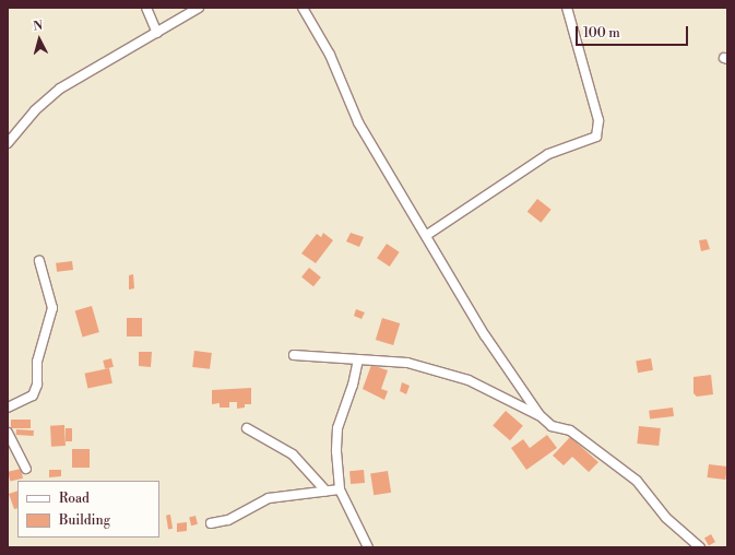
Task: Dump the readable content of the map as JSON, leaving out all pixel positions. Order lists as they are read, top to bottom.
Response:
{
  "legend": ["Road", "Building"],
  "scale_bar": "100 m",
  "north": "top"
}
